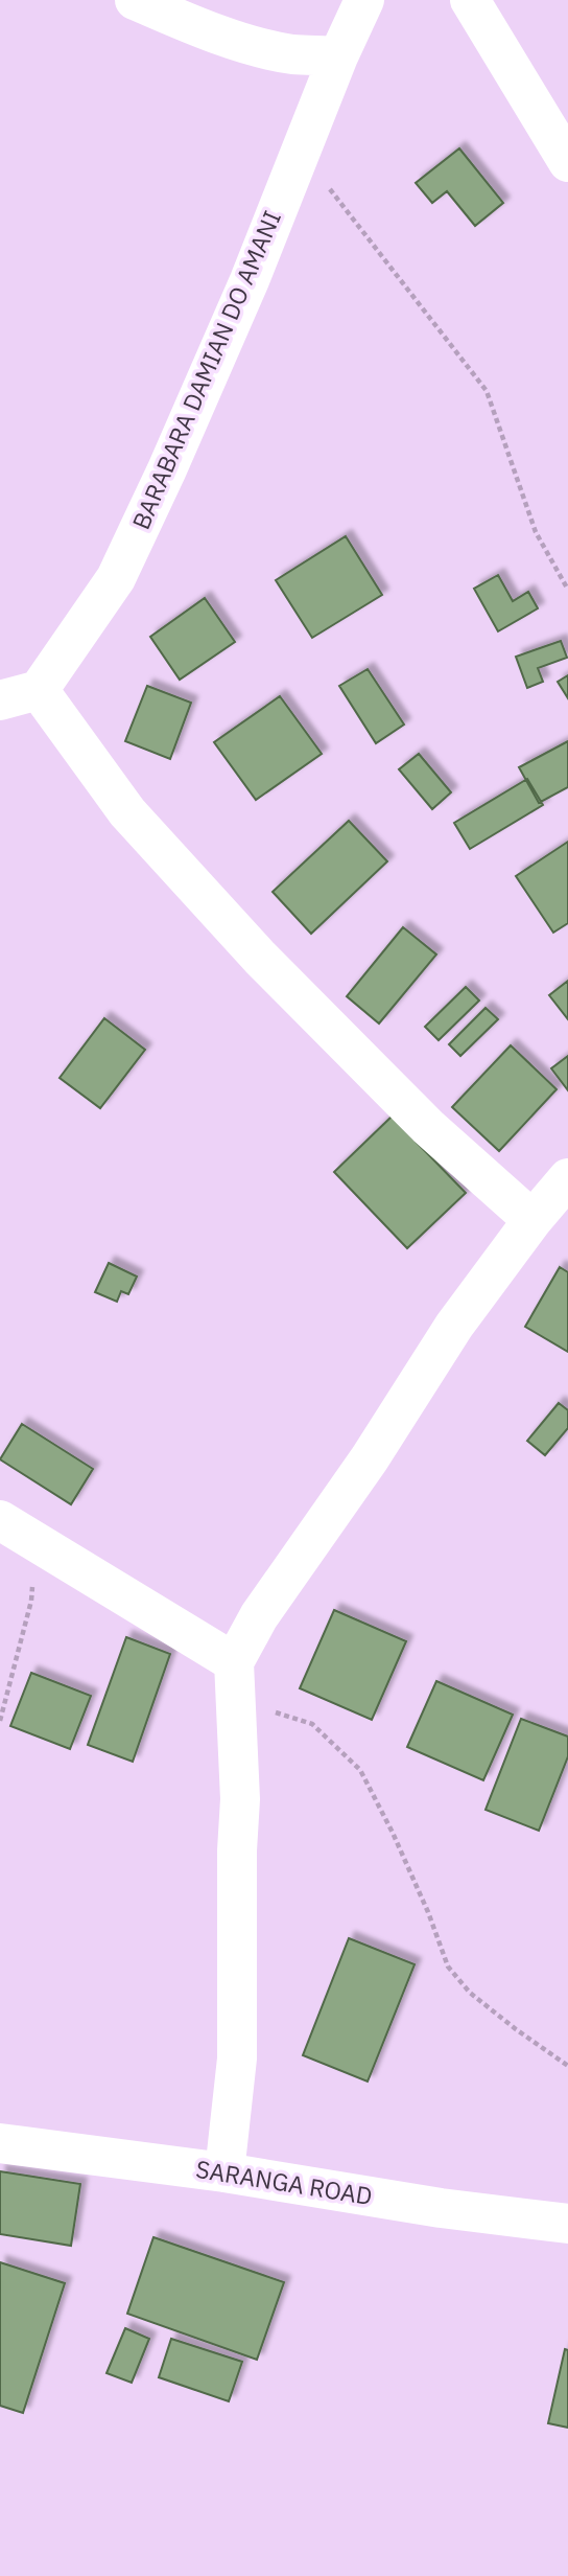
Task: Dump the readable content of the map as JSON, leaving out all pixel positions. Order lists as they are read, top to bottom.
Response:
{
  "streets": {
    "street": ["BARABARA DAMIAN DO AMANI", "SARANGA ROAD"]
  }
}
